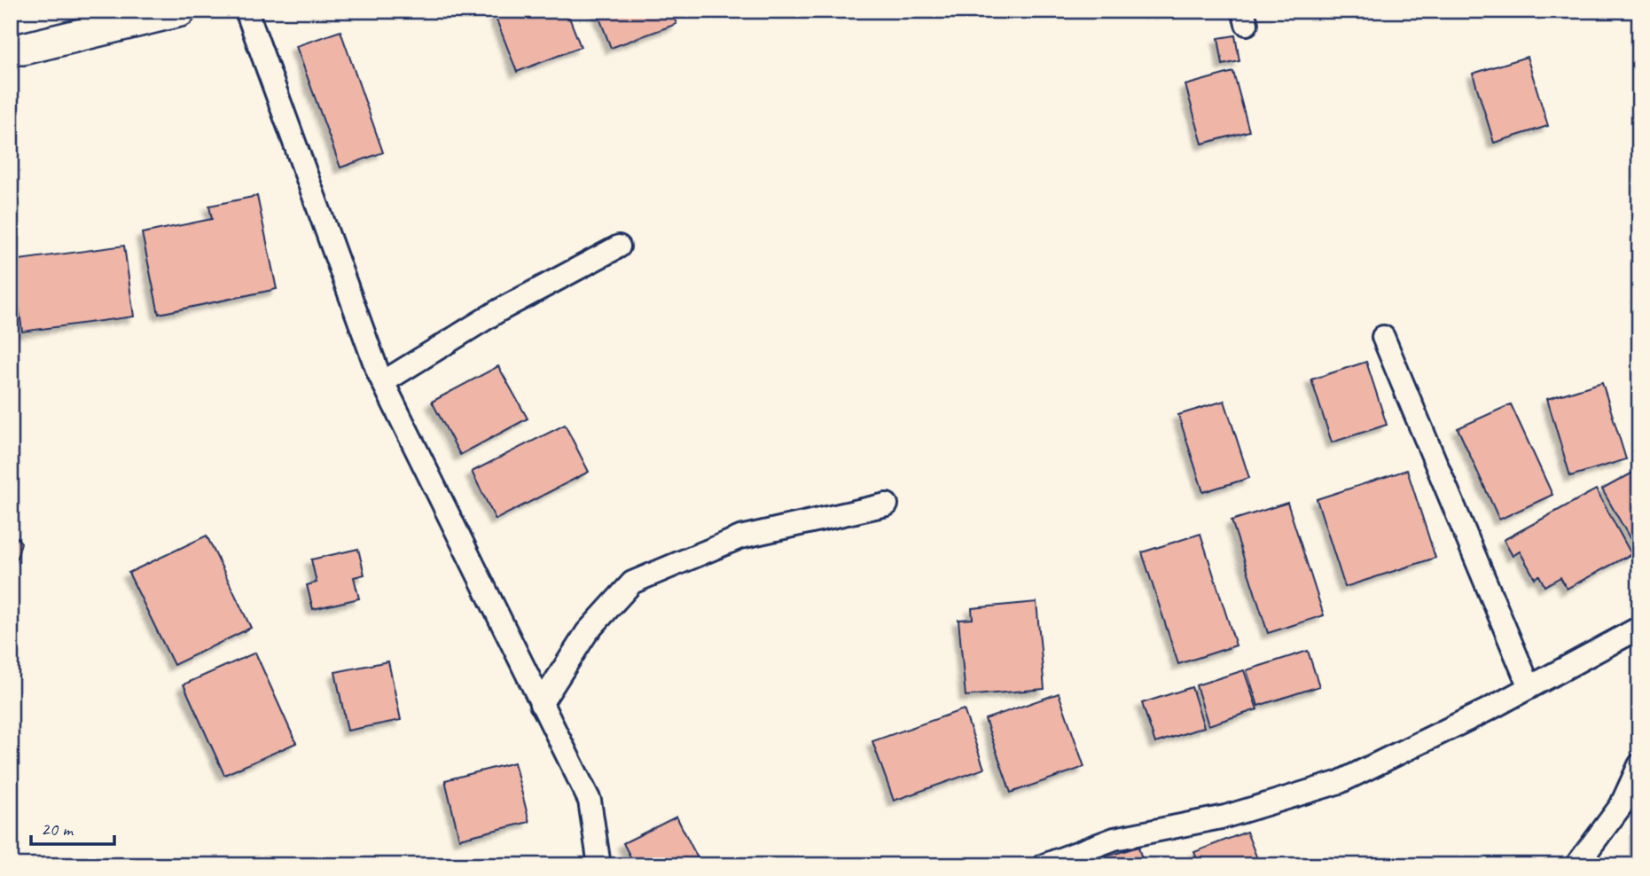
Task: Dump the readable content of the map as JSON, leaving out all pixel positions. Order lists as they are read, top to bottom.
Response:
{
  "scale_bar": "20 m"
}
